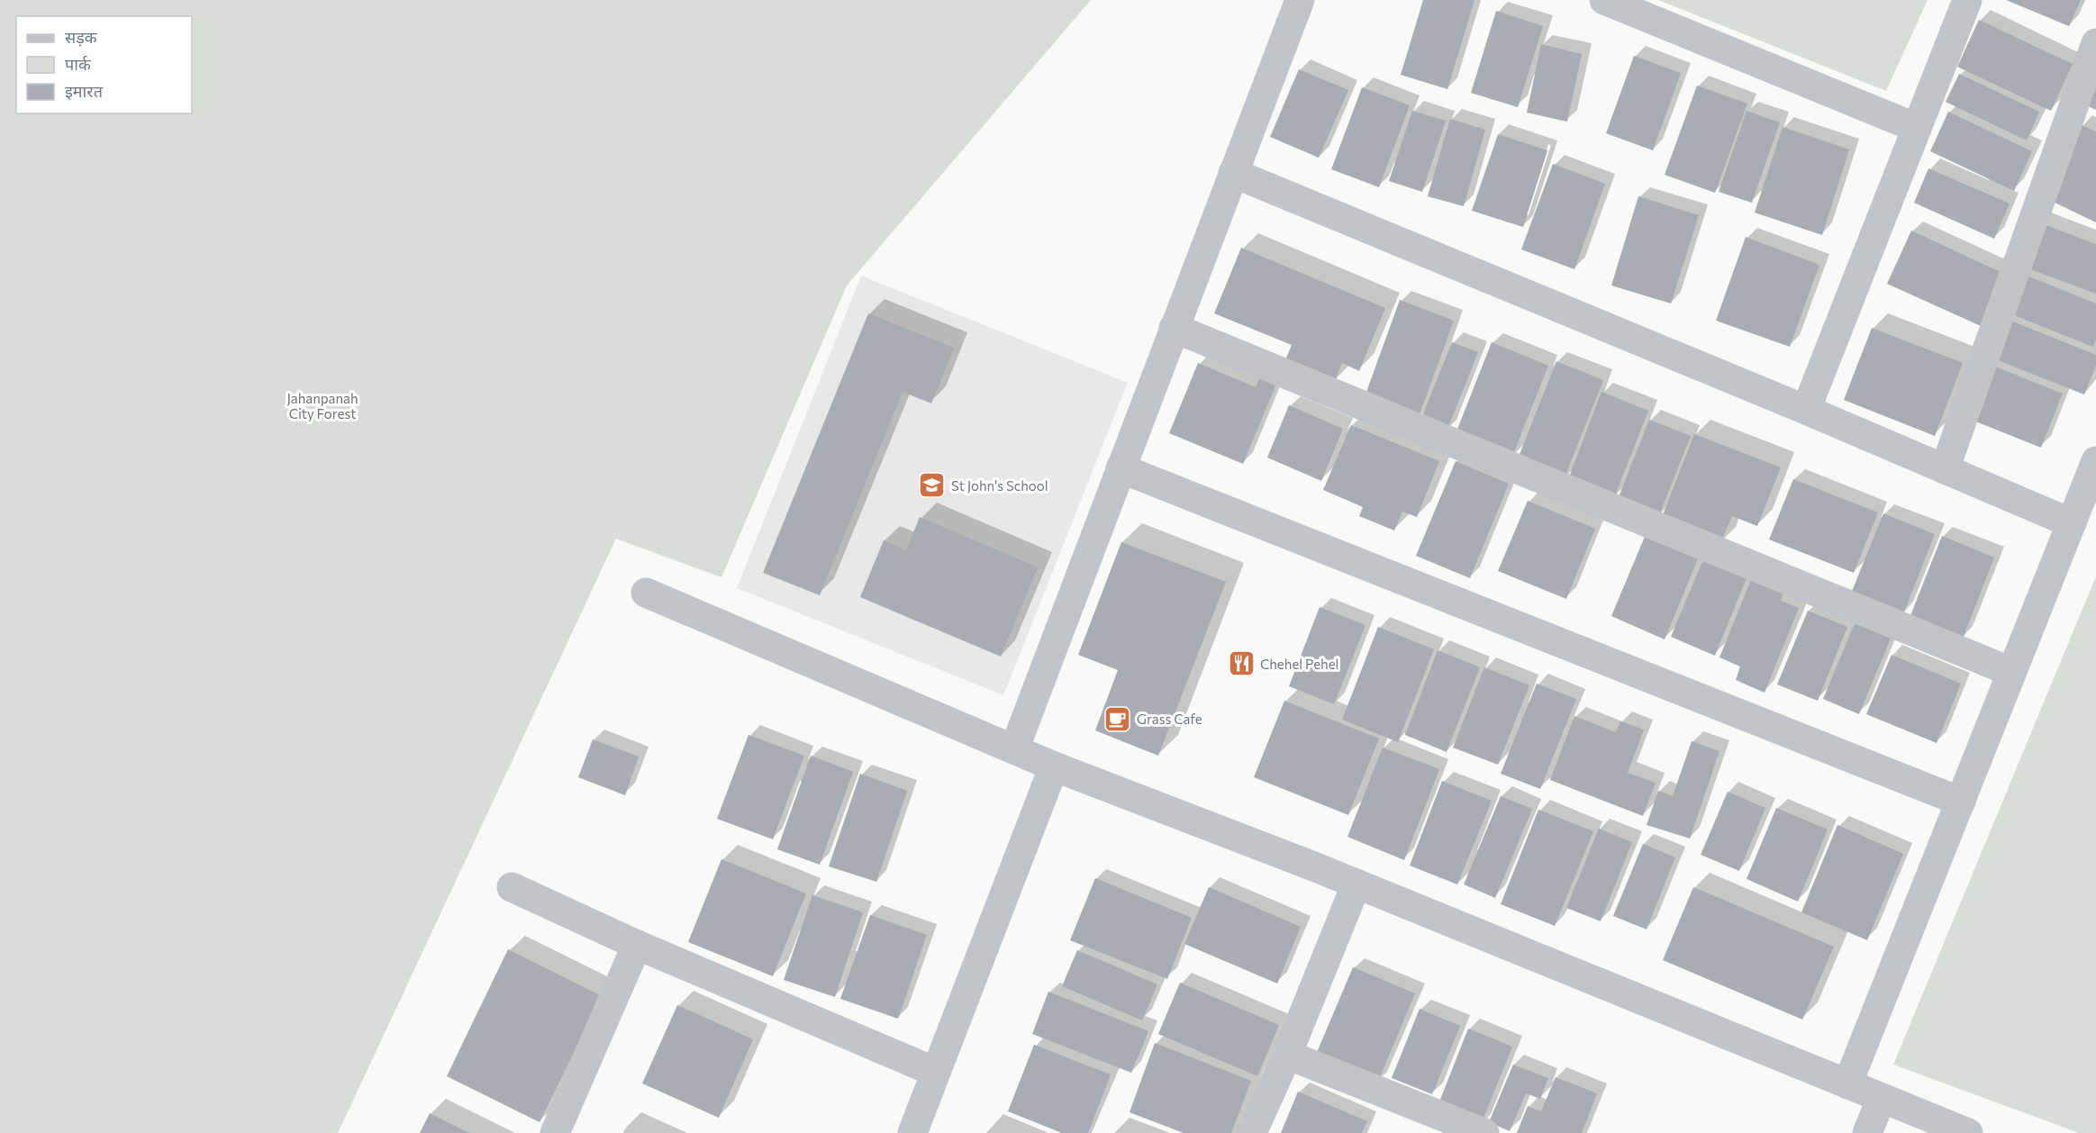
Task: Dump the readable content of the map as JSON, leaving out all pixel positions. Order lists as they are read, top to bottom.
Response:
{
  "parks": ["Jahanpanah City Forest"],
  "places": {
    "school or university": ["St John's School"],
    "restaurant": ["Chehel Pehel"],
    "cafe": ["Grass Cafe"]
  },
  "legend": ["सड़क", "पार्क", "इमारत"]
}
